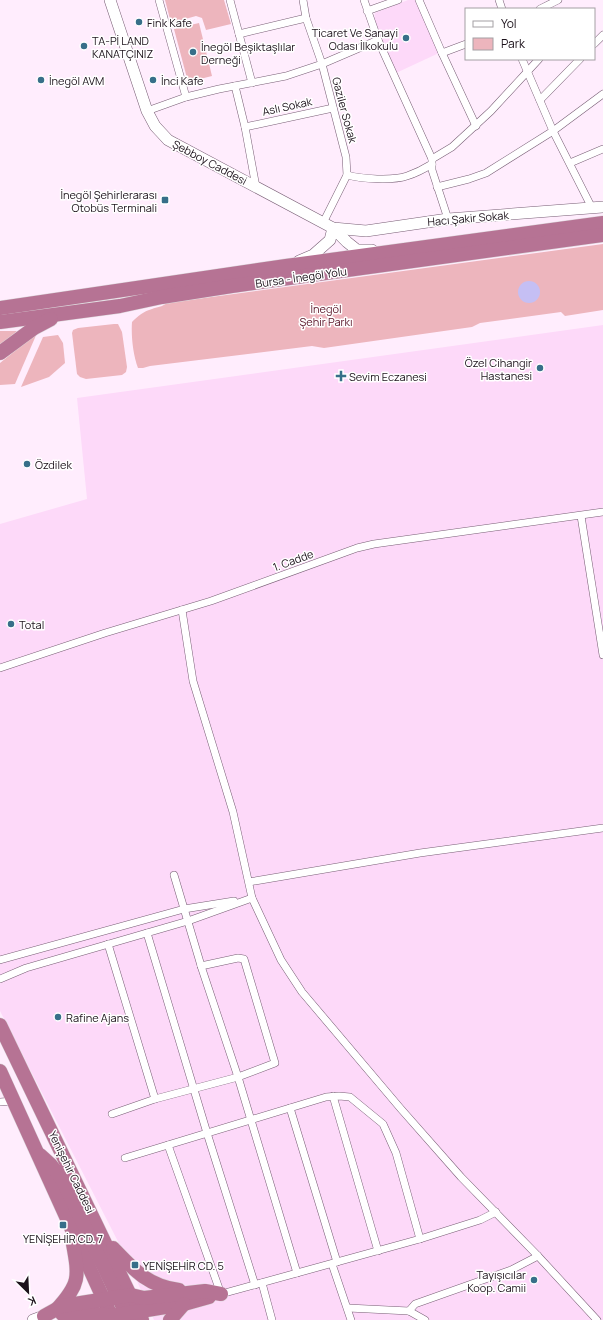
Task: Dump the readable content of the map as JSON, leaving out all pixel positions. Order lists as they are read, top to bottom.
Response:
{
  "streets": {
    "highway": ["Bursa - İnegöl Yolu", "Yenişehir Caddesi"],
    "street": [
      "Aslı Sokak",
      "Gaziler Sokak",
      "Şebboy Caddesi",
      "Hacı Şakir Sokak",
      "1. Cadde"
    ]
  },
  "crossings": [
    ["Aslı Sokak", "Gaziler Sokak"],
    ["Şebboy Caddesi", "Hacı Şakir Sokak"]
  ],
  "parks": ["İnegöl Şehir Parkı"],
  "places": {
    "other": [
      "Fink Kafe",
      "Ticaret Ve Sanayi Odası İlkokulu",
      "TA-Pİ LAND KANATÇINIZ",
      "İnegöl Beşiktaşlılar Derneği",
      "İnegöl AVM",
      "İnci Kafe",
      "Özel Cihangir Hastanesi",
      "Özdilek",
      "Total",
      "Rafine Ajans",
      "Tayışıcılar Koop. Camii"
    ],
    "transit": ["İnegöl Şehirlerarası Otobüs Terminali", "YENİŞEHİR CD. 7", "YENİŞEHİR CD. 5"],
    "health": ["Sevim Eczanesi"]
  },
  "legend": ["Yol", "Park"],
  "north": "bottom right"
}
